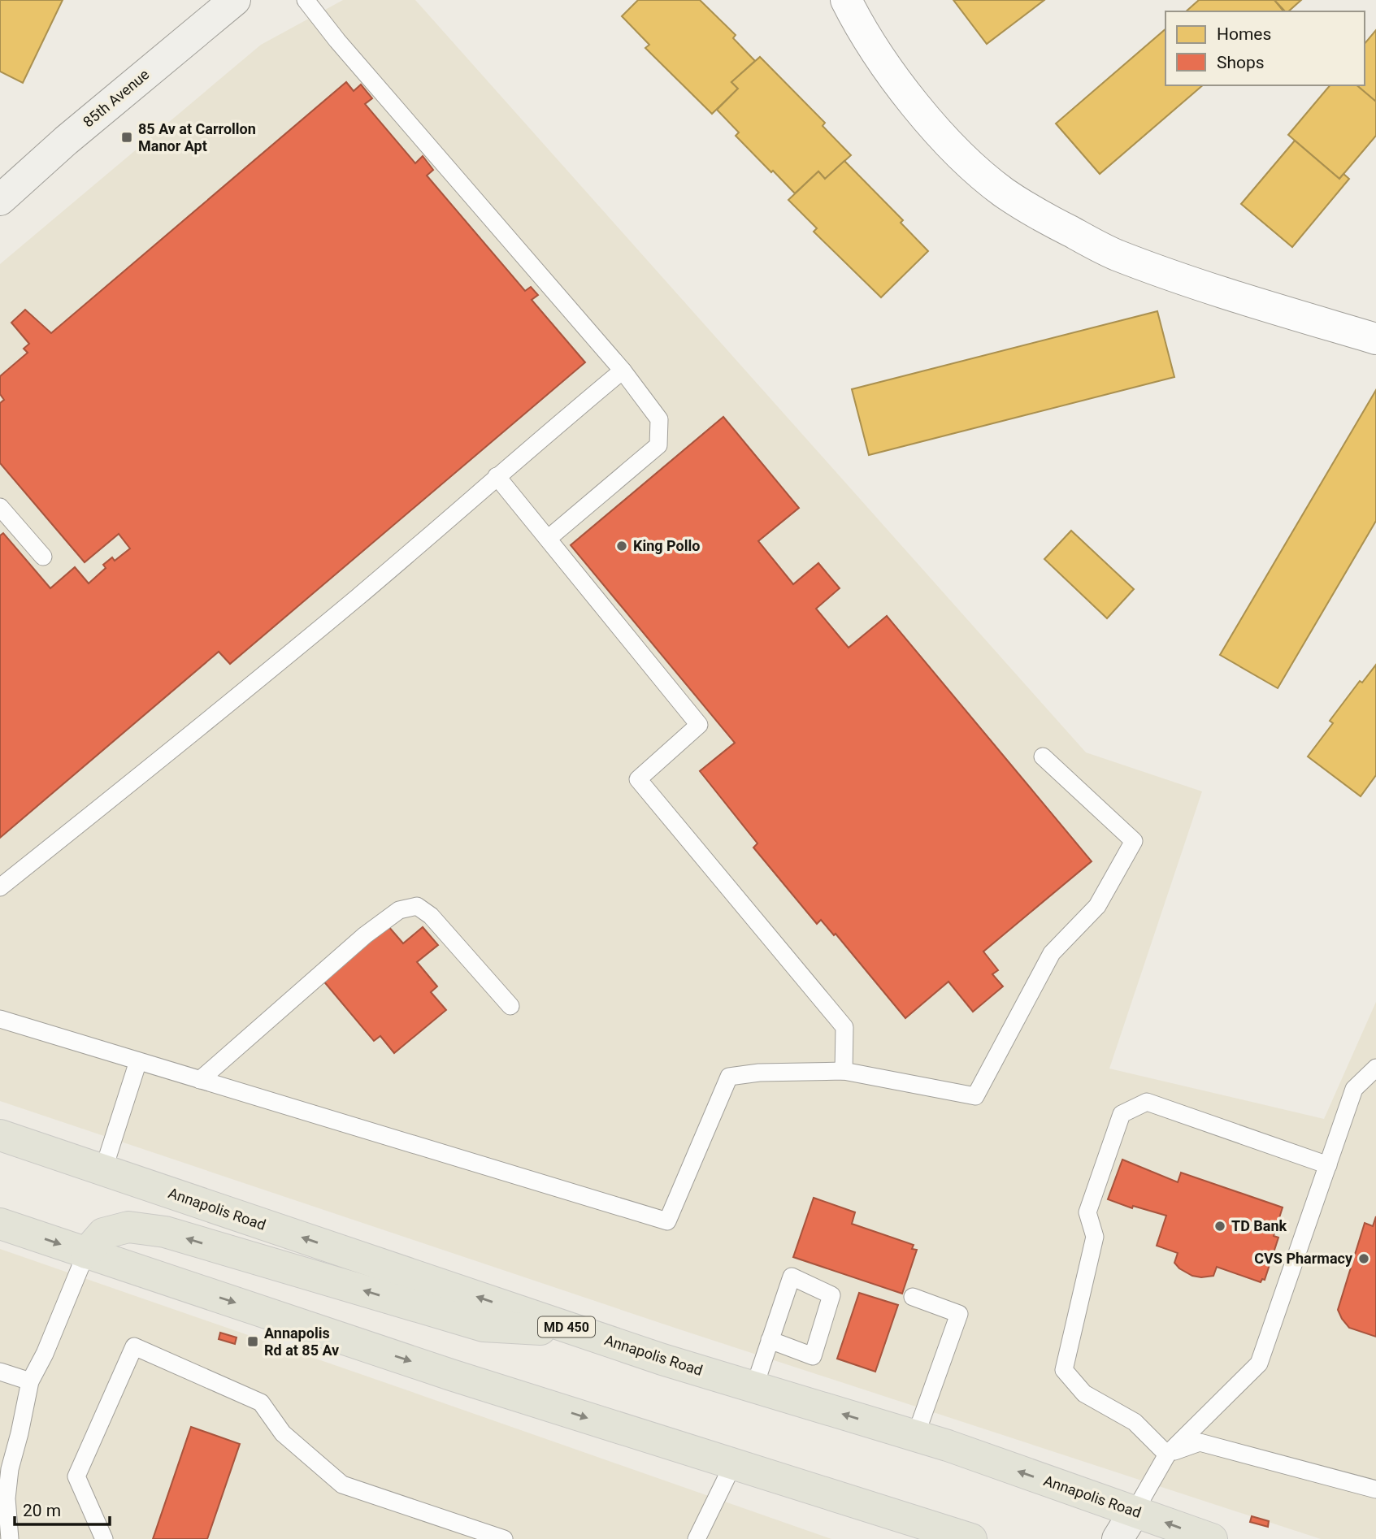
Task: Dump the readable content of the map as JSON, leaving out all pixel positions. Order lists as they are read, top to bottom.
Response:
{
  "streets": {
    "main road": ["Annapolis Road", "MD 450"],
    "street": ["85th Avenue"]
  },
  "places": {
    "transit": ["85 Av at Carrollon Manor Apt", "Annapolis Rd at 85 Av"],
    "other": ["King Pollo", "TD Bank", "CVS Pharmacy"]
  },
  "legend": ["Homes", "Shops"],
  "scale_bar": "20 m"
}
